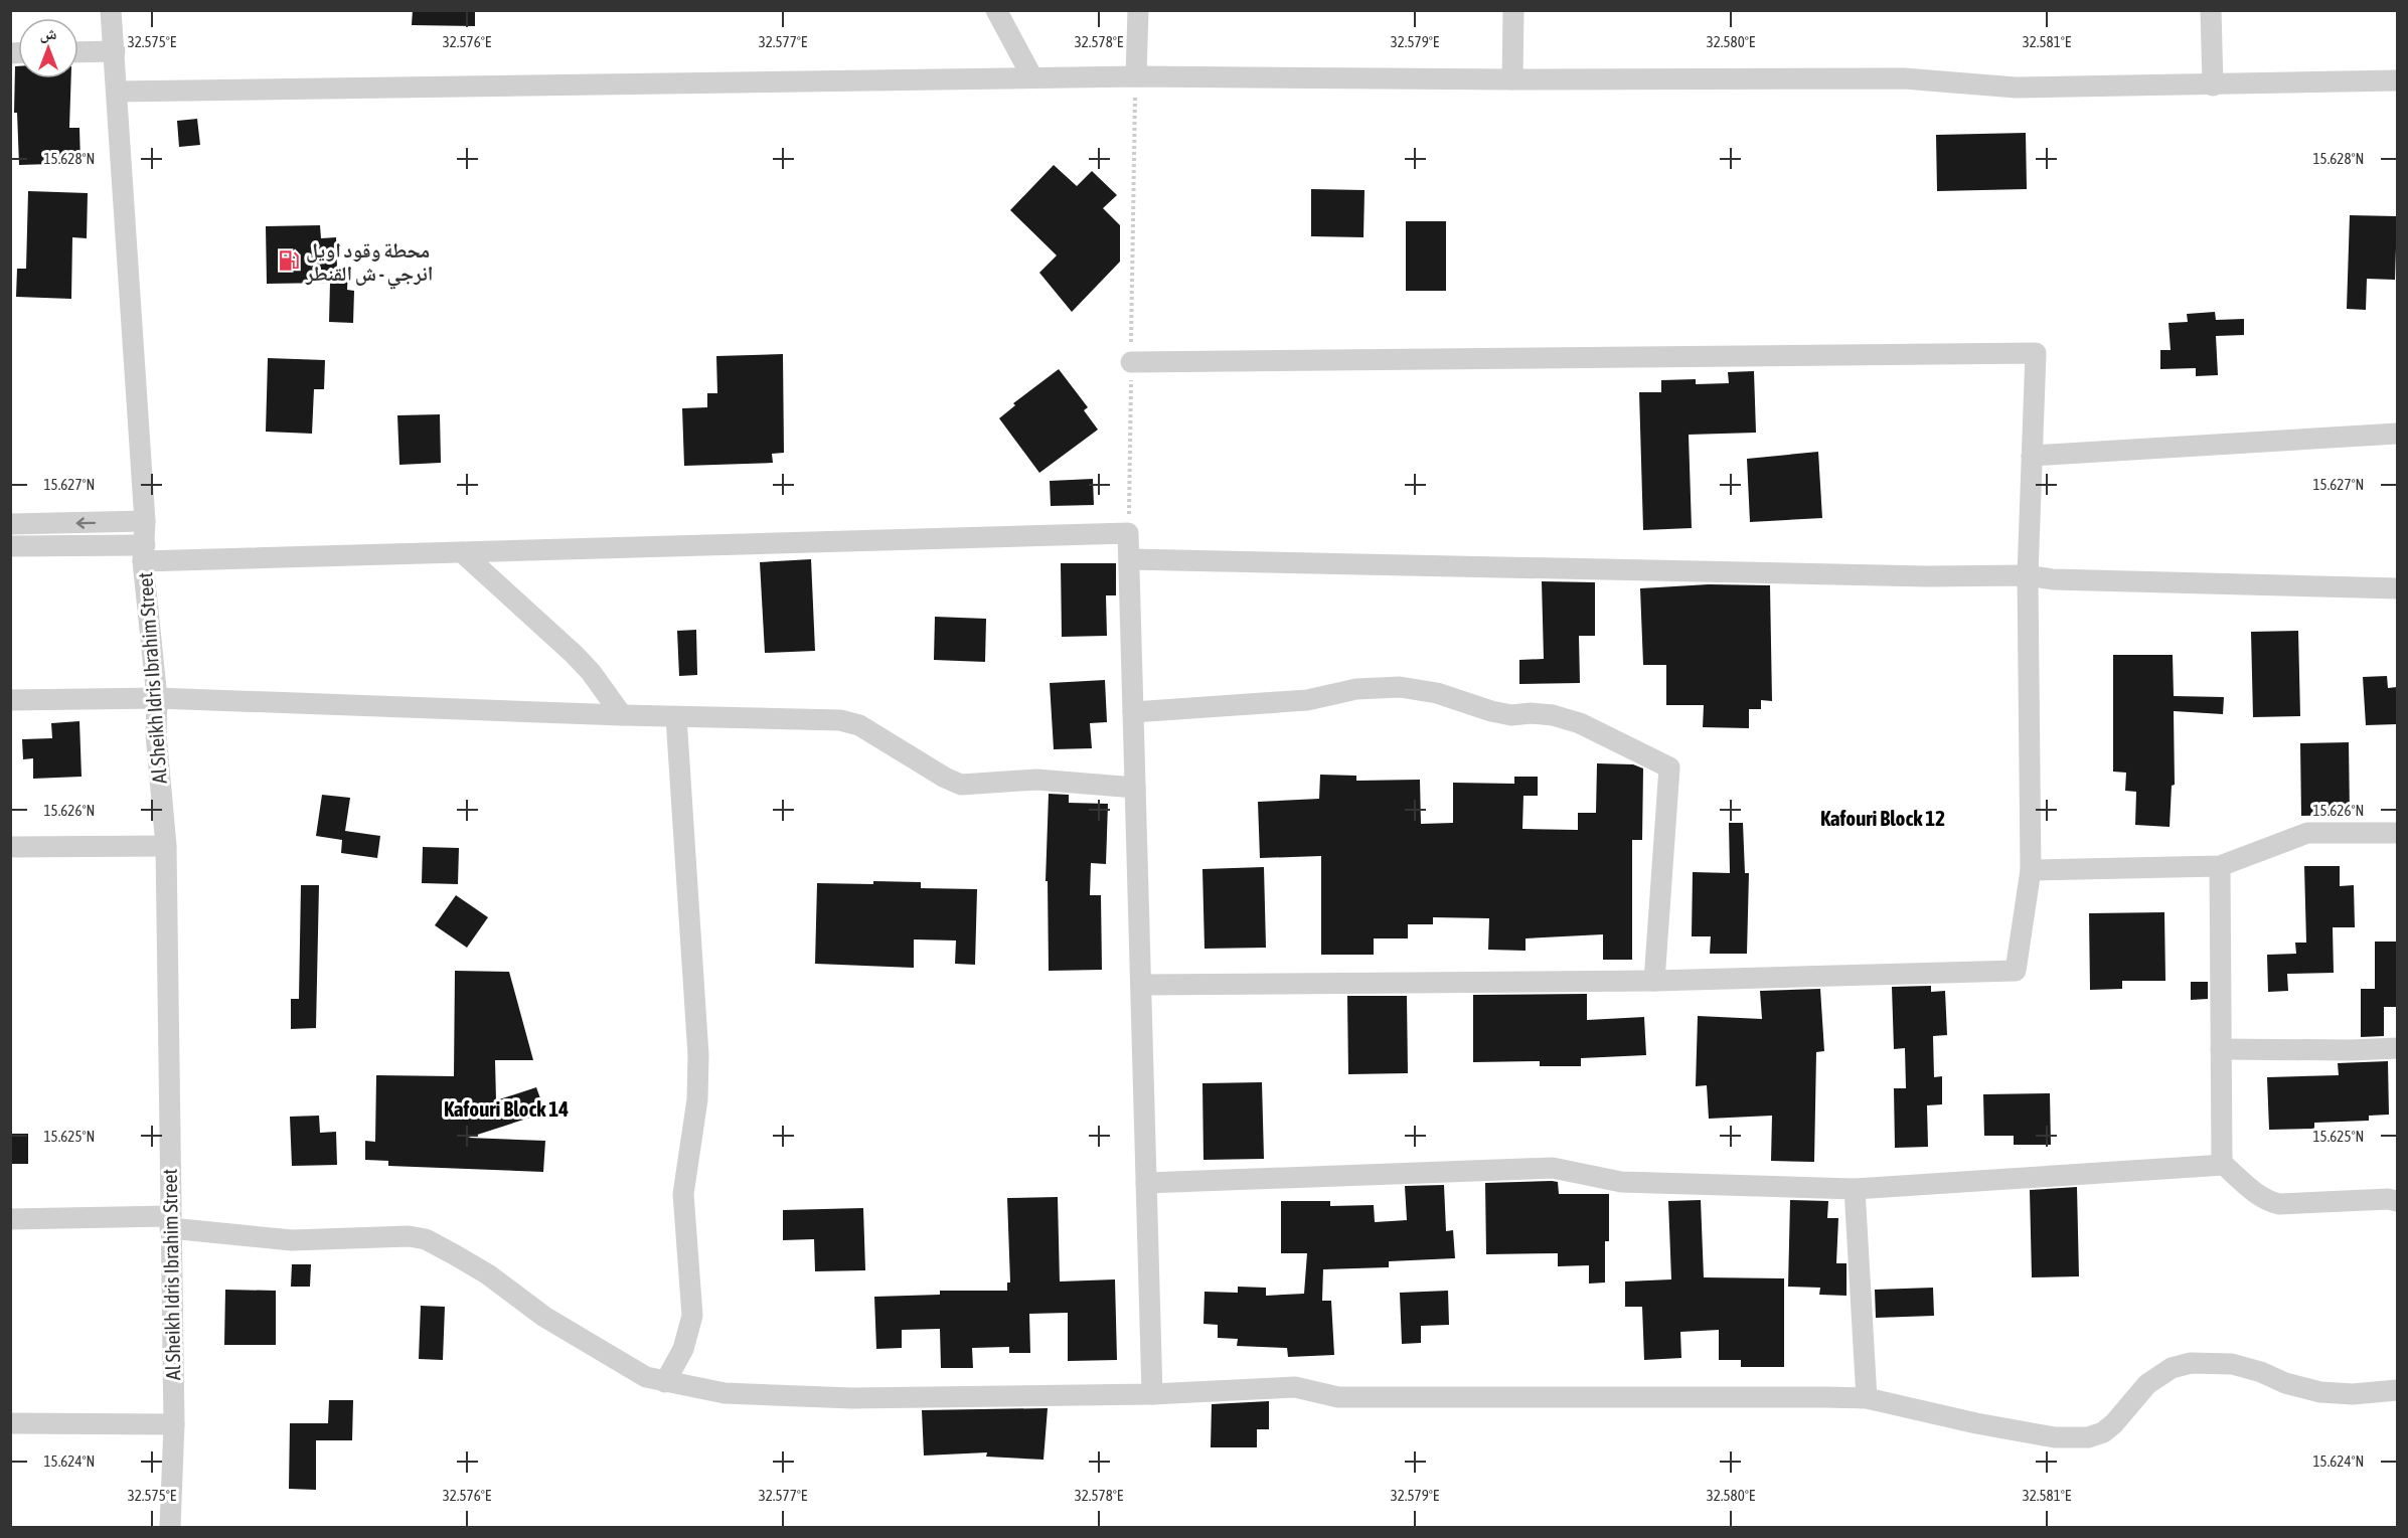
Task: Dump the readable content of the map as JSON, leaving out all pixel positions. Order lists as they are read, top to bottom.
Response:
{
  "streets": {
    "street": ["Al Sheikh Idris Ibrahim Street"]
  },
  "districts": ["Kafouri Block 12", "Kafouri Block 14"],
  "places": {
    "fuel station": ["محطة وقود اويل انرجي - ش القنطر"]
  },
  "north": "top",
  "coordinates": [
    "32.575°E",
    "32.576°E",
    "32.577°E",
    "32.578°E",
    "32.579°E",
    "32.580°E",
    "32.581°E",
    "15.628°N",
    "15.627°N",
    "15.626°N",
    "15.625°N",
    "15.624°N"
  ]
}
